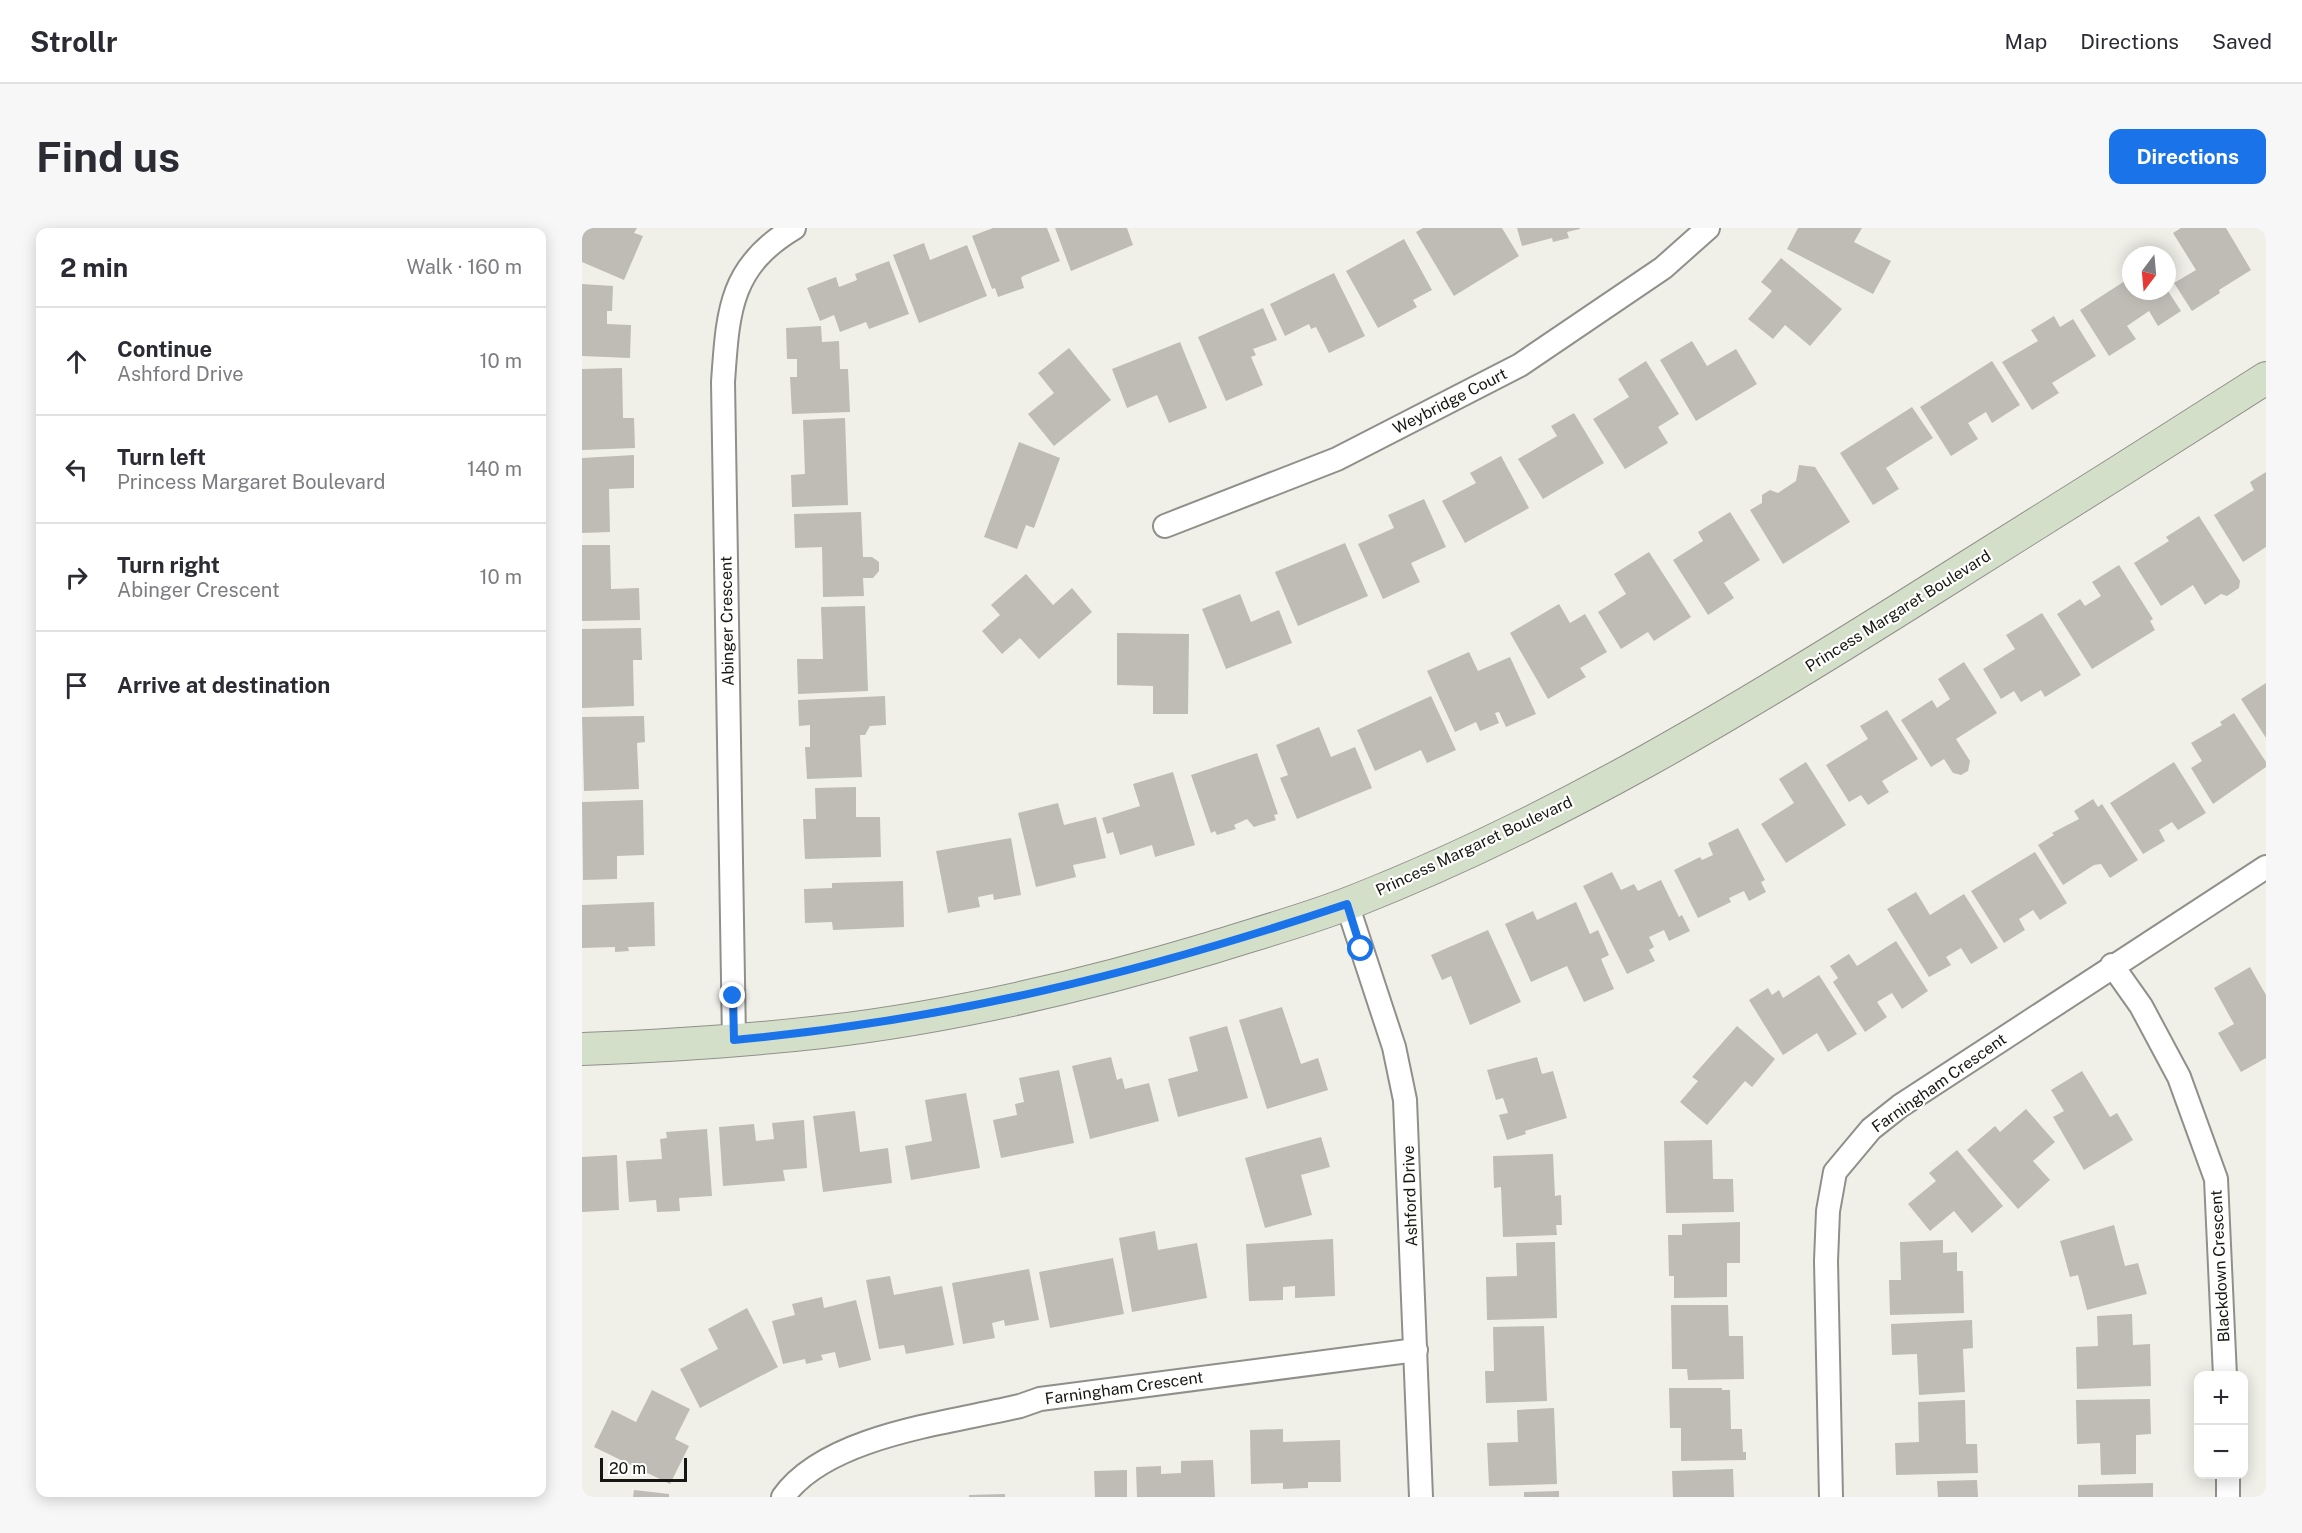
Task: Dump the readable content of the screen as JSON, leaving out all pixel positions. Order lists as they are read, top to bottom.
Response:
{
  "streets": {
    "street": [
      "Weybridge Court",
      "Princess Margaret Boulevard",
      "Abinger Crescent",
      "Farningham Crescent",
      "Ashford Drive",
      "Blackdown Crescent"
    ]
  },
  "crossings": [
    ["Princess Margaret Boulevard", "Abinger Crescent"],
    ["Princess Margaret Boulevard", "Ashford Drive"],
    ["Farningham Crescent", "Ashford Drive"],
    ["Farningham Crescent", "Blackdown Crescent"]
  ],
  "scale_bar": "20 m",
  "north": "bottom",
  "page": {
    "header": "Strollr",
    "nav": ["Map", "Directions", "Saved"],
    "buttons": "Directions",
    "title": "Find us",
    "heading": ["2 min", "Walk · 160 m"],
    "list": [
      ["Continue", "Ashford Drive", "10 m"],
      ["Turn left", "Princess Margaret Boulevard", "140 m"],
      ["Turn right", "Abinger Crescent", "10 m"],
      "Arrive at destination"
    ],
    "map_buttons": ["+", "−"],
    "scale": "20 m"
  }
}
